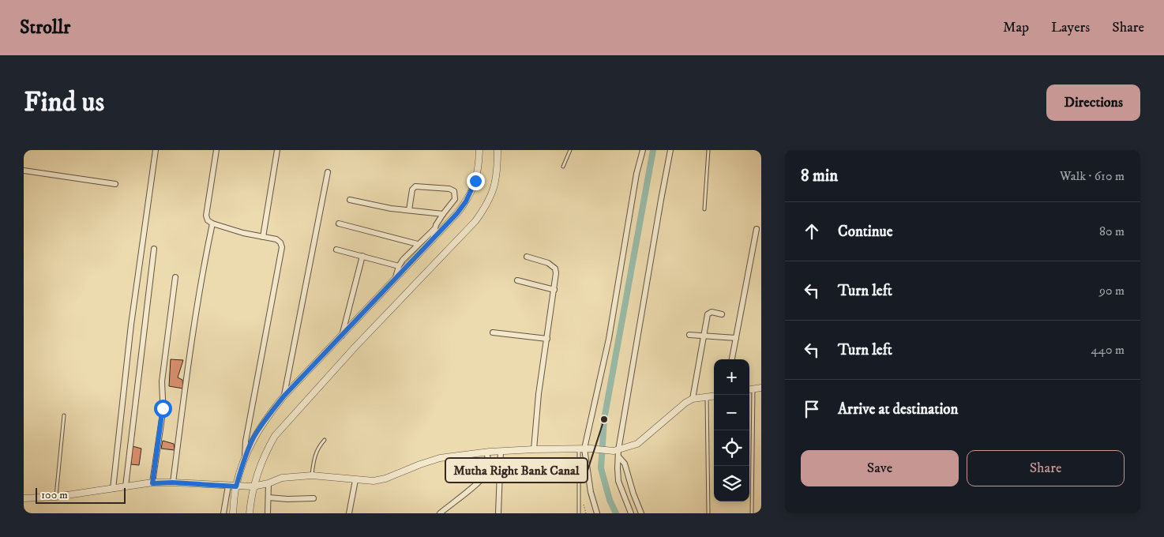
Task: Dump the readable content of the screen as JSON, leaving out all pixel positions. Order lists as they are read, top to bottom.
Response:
{
  "places": ["Mutha Right Bank Canal"],
  "scale_bar": "100 m",
  "page": {
    "header": "Strollr",
    "nav": ["Map", "Layers", "Share"],
    "buttons": [
      "Directions",
      ["Save", "Share"]
    ],
    "title": "Find us",
    "heading": ["8 min", "Walk · 610 m"],
    "list": [
      ["Continue", "80 m"],
      ["Turn left", "90 m"],
      ["Turn left", "440 m"],
      "Arrive at destination"
    ],
    "map_buttons": ["+", "−"],
    "scale": "100 m"
  }
}
